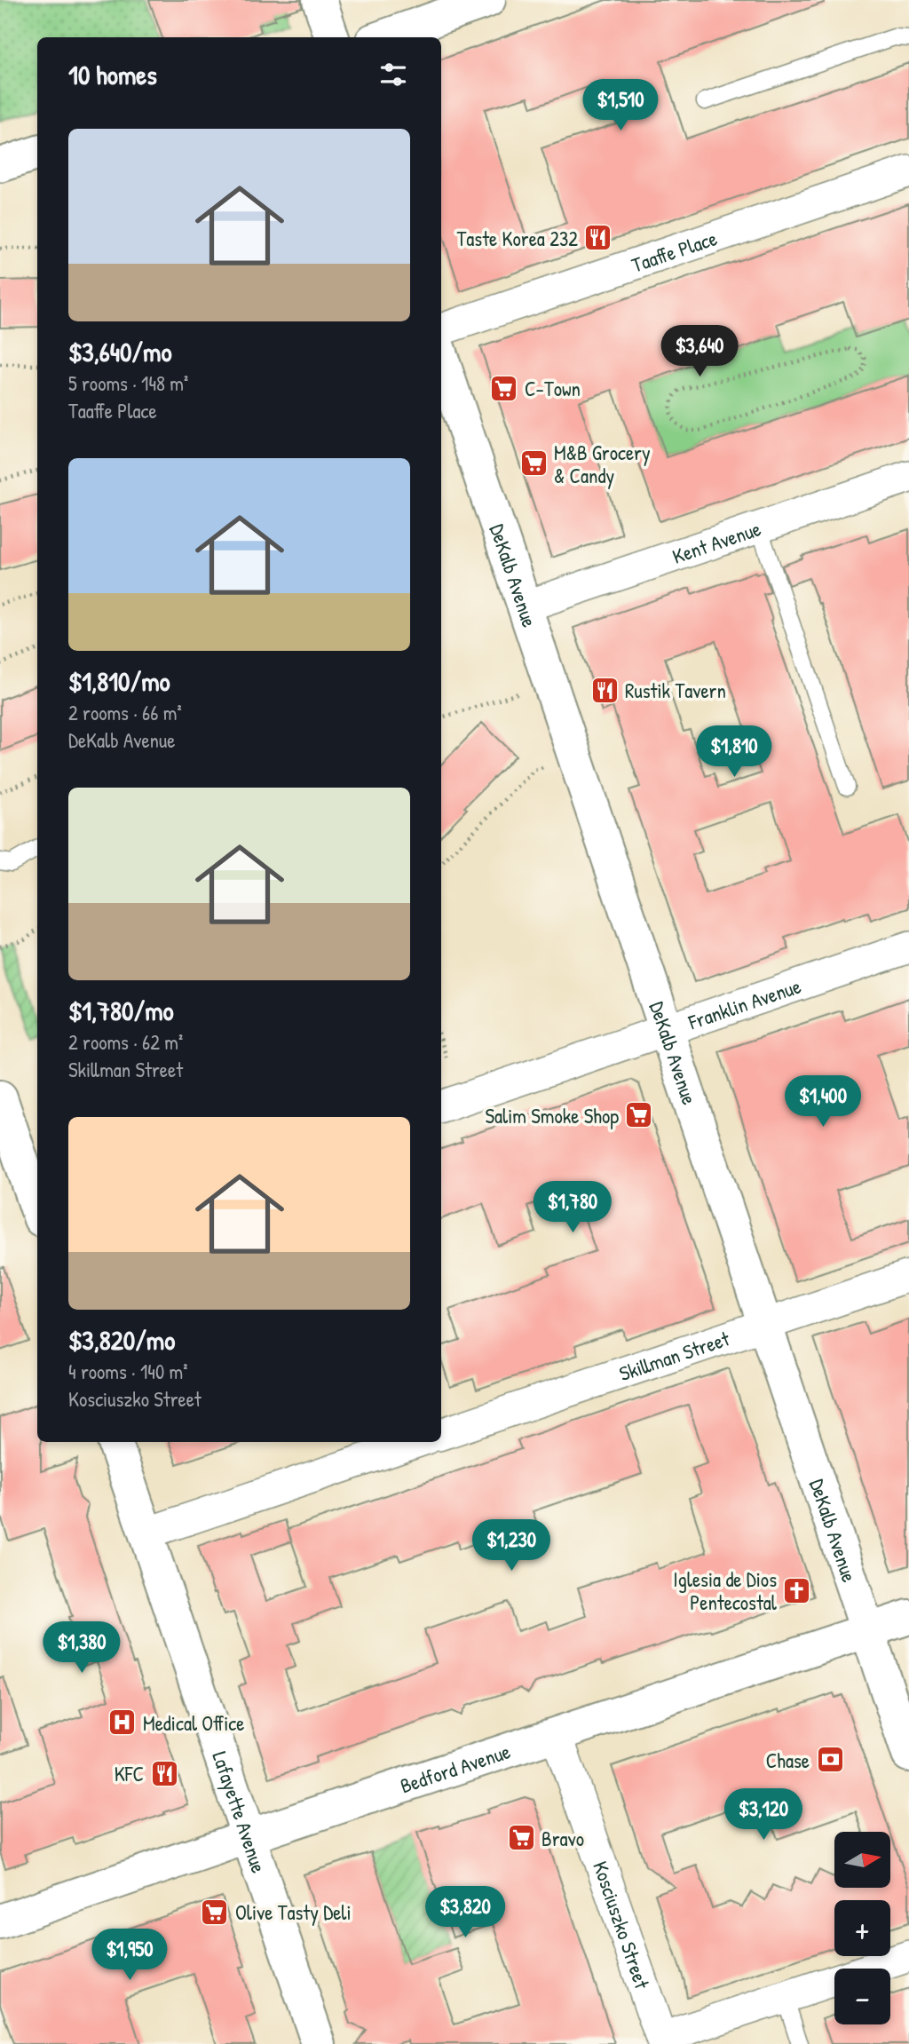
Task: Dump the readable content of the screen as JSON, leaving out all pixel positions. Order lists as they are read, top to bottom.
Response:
{
  "streets": {
    "main road": ["DeKalb Avenue", "Bedford Avenue", "Lafayette Avenue"],
    "street": [
      "Taaffe Place",
      "Kent Avenue",
      "Franklin Avenue",
      "Skillman Street",
      "Kosciuszko Street"
    ]
  },
  "crossings": [
    ["Kent Avenue", "DeKalb Avenue"],
    ["DeKalb Avenue", "Franklin Avenue"],
    ["DeKalb Avenue", "Skillman Street"],
    ["DeKalb Avenue", "Bedford Avenue"],
    ["Bedford Avenue", "Lafayette Avenue"],
    ["Bedford Avenue", "Kosciuszko Street"]
  ],
  "places": {
    "restaurant": ["Taste Korea 232", "Rustik Tavern", "KFC"],
    "supermarket": [
      "C-Town",
      "M&B Grocery & Candy",
      "Salim Smoke Shop",
      "Bravo",
      "Olive Tasty Deli"
    ],
    "church": ["Iglesia de Dios Pentecostal"],
    "hospital": ["Medical Office"],
    "bank": ["Chase"]
  },
  "north": "right",
  "page": {
    "heading": "10 homes",
    "price": [
      "$1,510",
      "$3,640",
      "$1,810",
      "$1,400",
      "$1,780",
      "$1,230",
      "$1,380",
      "$3,120",
      "$3,820",
      "$1,950"
    ],
    "list": [
      {
        "name": "$3,640/mo",
        "note": "5 rooms · 148 m² · Taaffe Place"
      },
      {
        "name": "$1,810/mo",
        "note": "2 rooms · 66 m² · DeKalb Avenue"
      },
      {
        "name": "$1,780/mo",
        "note": "2 rooms · 62 m² · Skillman Street"
      },
      {
        "name": "$3,820/mo",
        "note": "4 rooms · 140 m² · Kosciuszko Street"
      }
    ],
    "map_buttons": ["+", "−"]
  }
}
